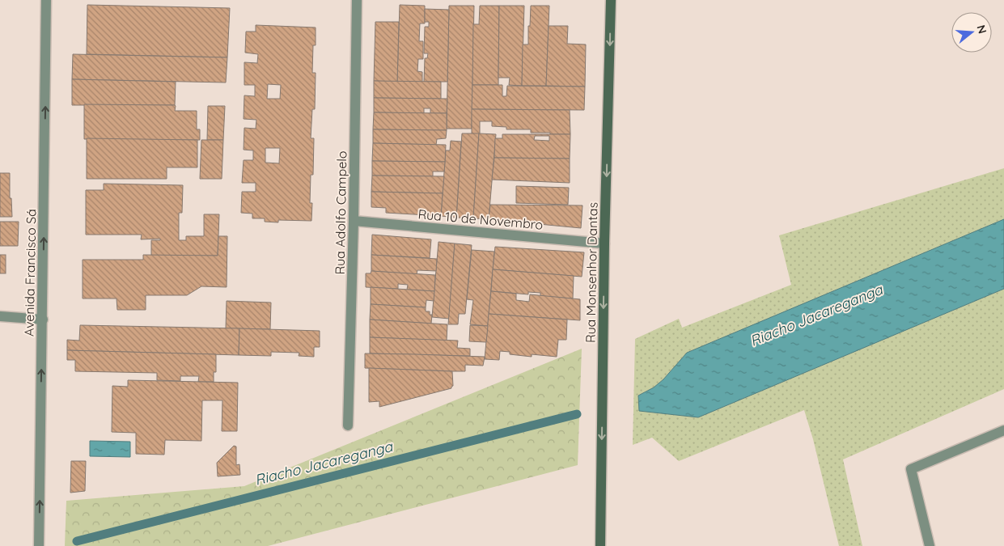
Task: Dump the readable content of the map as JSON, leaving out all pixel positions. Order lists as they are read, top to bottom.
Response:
{
  "streets": {
    "main road": ["Rua Monsenhor Dantas"],
    "street": ["Rua Adolfo Campelo", "Rua 10 de Novembro", "Avenida Francisco Sá"]
  },
  "crossings": [
    ["Rua Adolfo Campelo", "Rua 10 de Novembro"],
    ["Rua 10 de Novembro", "Rua Monsenhor Dantas"]
  ],
  "one_way": ["Avenida Francisco Sá", "Rua Monsenhor Dantas"],
  "water": ["Riacho Jacareganga"],
  "north": "right"
}
